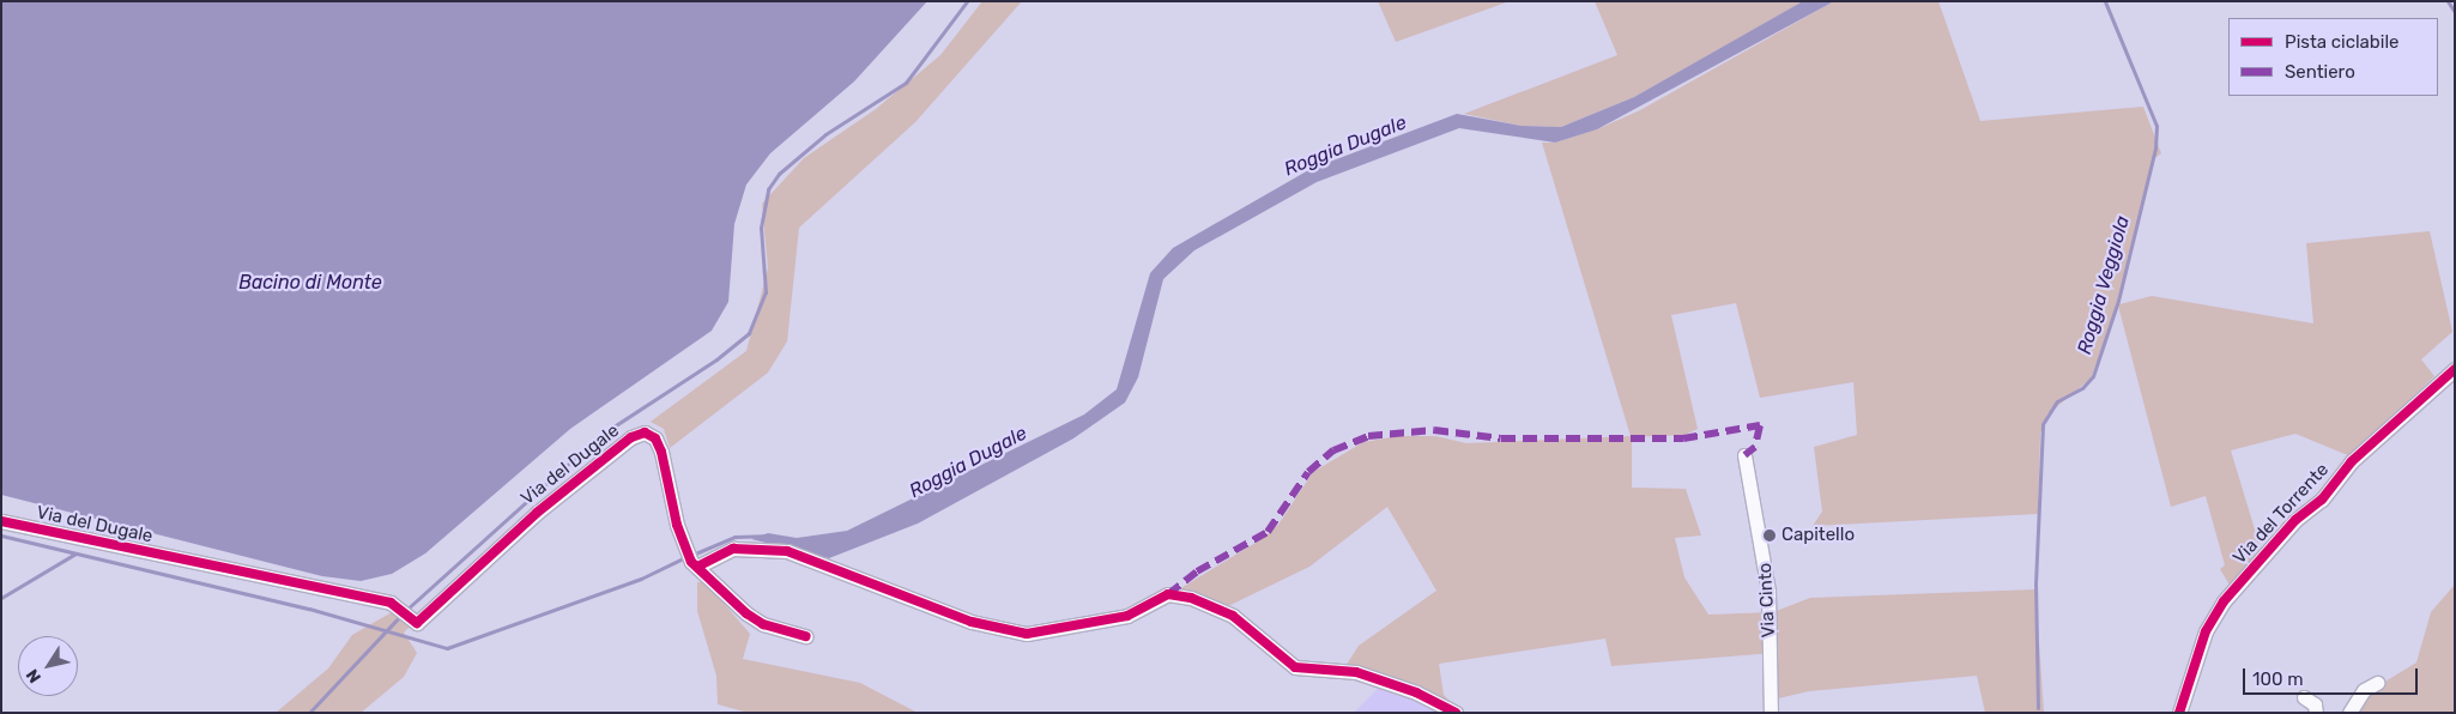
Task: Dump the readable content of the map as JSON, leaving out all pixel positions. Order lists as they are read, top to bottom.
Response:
{
  "streets": {
    "street": ["Via del Dugale", "Via del Torrente", "Via Cinto"]
  },
  "water": ["Roggia Dugale", "Bacino di Monte", "Roggia Veggiola"],
  "places": ["Capitello"],
  "legend": ["Pista ciclabile", "Sentiero"],
  "scale_bar": "100 m",
  "north": "bottom left"
}
